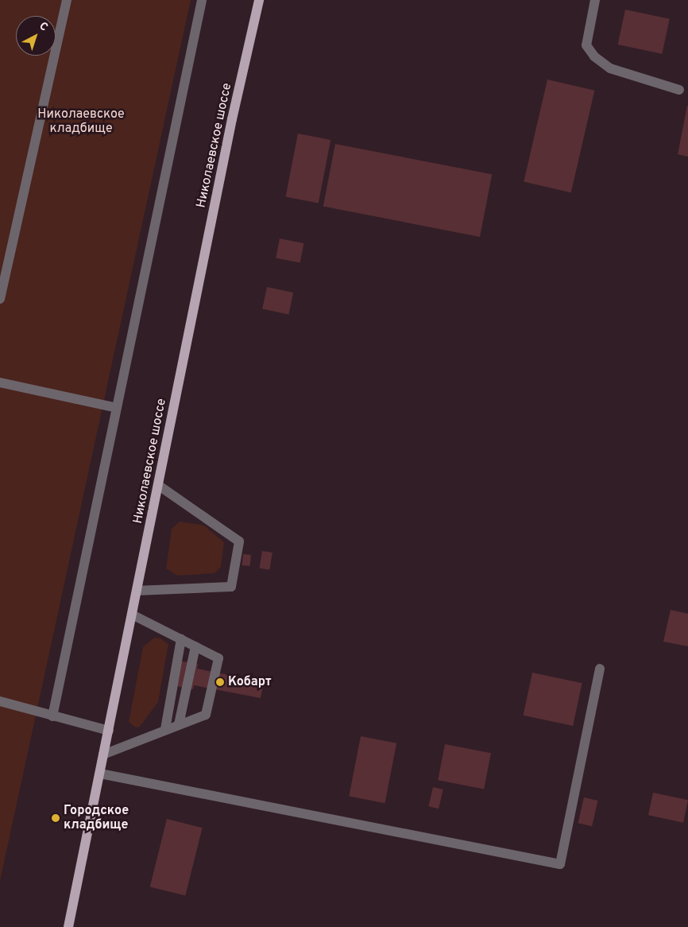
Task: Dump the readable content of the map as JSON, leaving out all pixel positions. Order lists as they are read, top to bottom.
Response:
{
  "streets": {
    "main road": ["Николаевское шоссе"]
  },
  "parks": ["Николаевское кладбище"],
  "places": ["Кобарт", "Городское кладбище"],
  "north": "top right"
}
